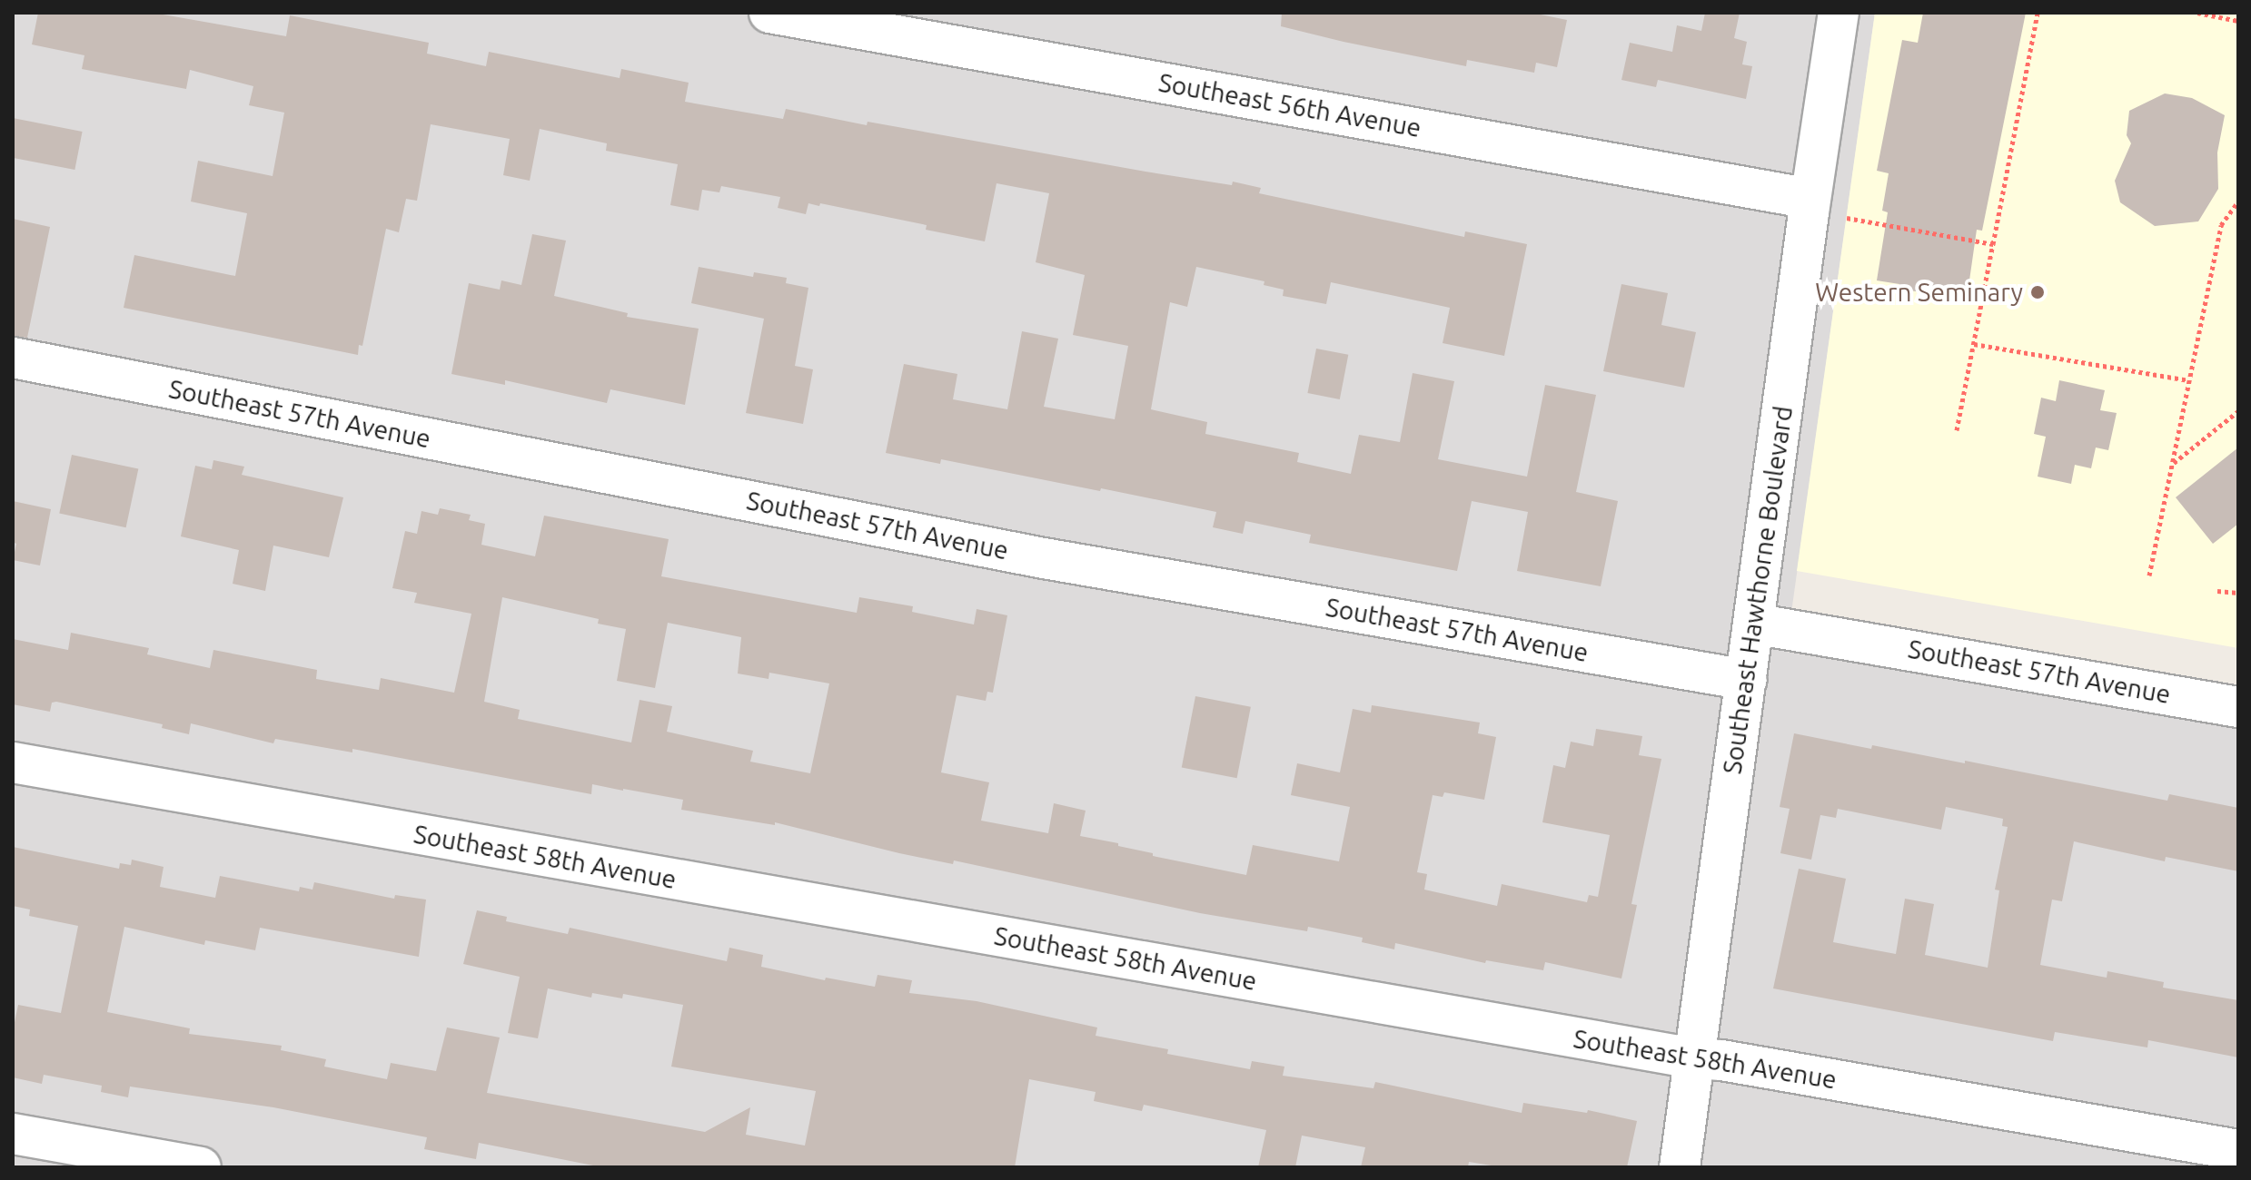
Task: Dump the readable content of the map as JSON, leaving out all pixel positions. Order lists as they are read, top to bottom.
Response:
{
  "streets": {
    "street": [
      "Southeast 56th Avenue",
      "Southeast 57th Avenue",
      "Southeast Hawthorne Boulevard",
      "Southeast 58th Avenue"
    ]
  },
  "crossings": [
    ["Southeast 56th Avenue", "Southeast Hawthorne Boulevard"],
    ["Southeast 57th Avenue", "Southeast Hawthorne Boulevard"],
    ["Southeast Hawthorne Boulevard", "Southeast 58th Avenue"]
  ],
  "places": ["Western Seminary"]
}
